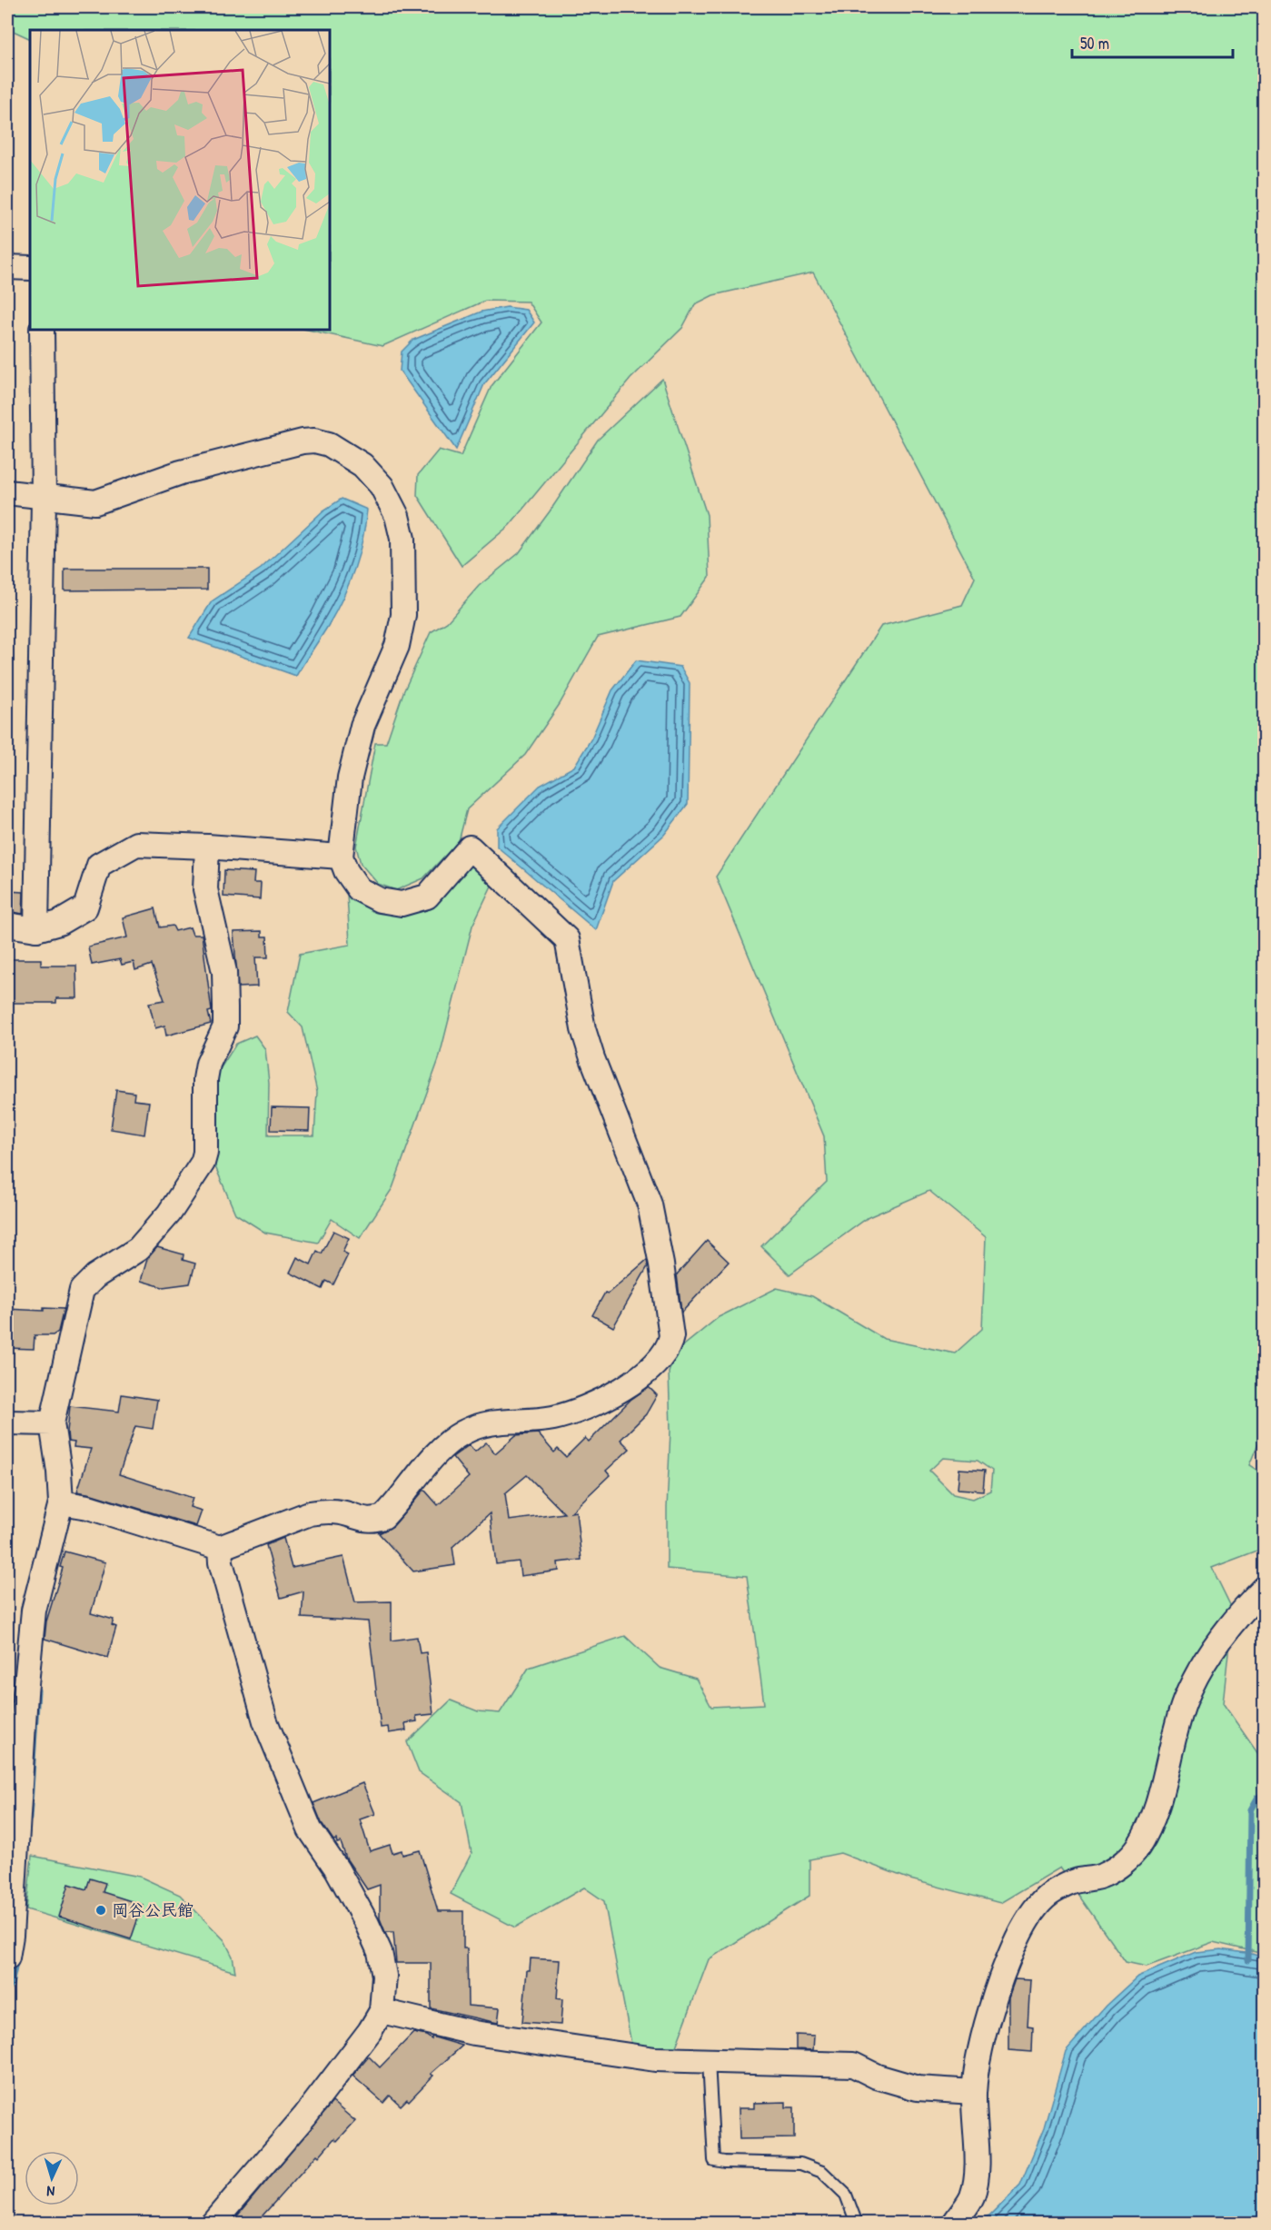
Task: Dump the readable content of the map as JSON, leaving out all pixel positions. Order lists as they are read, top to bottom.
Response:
{
  "places": ["岡谷公民館"],
  "scale_bar": "50 m",
  "north": "bottom"
}
